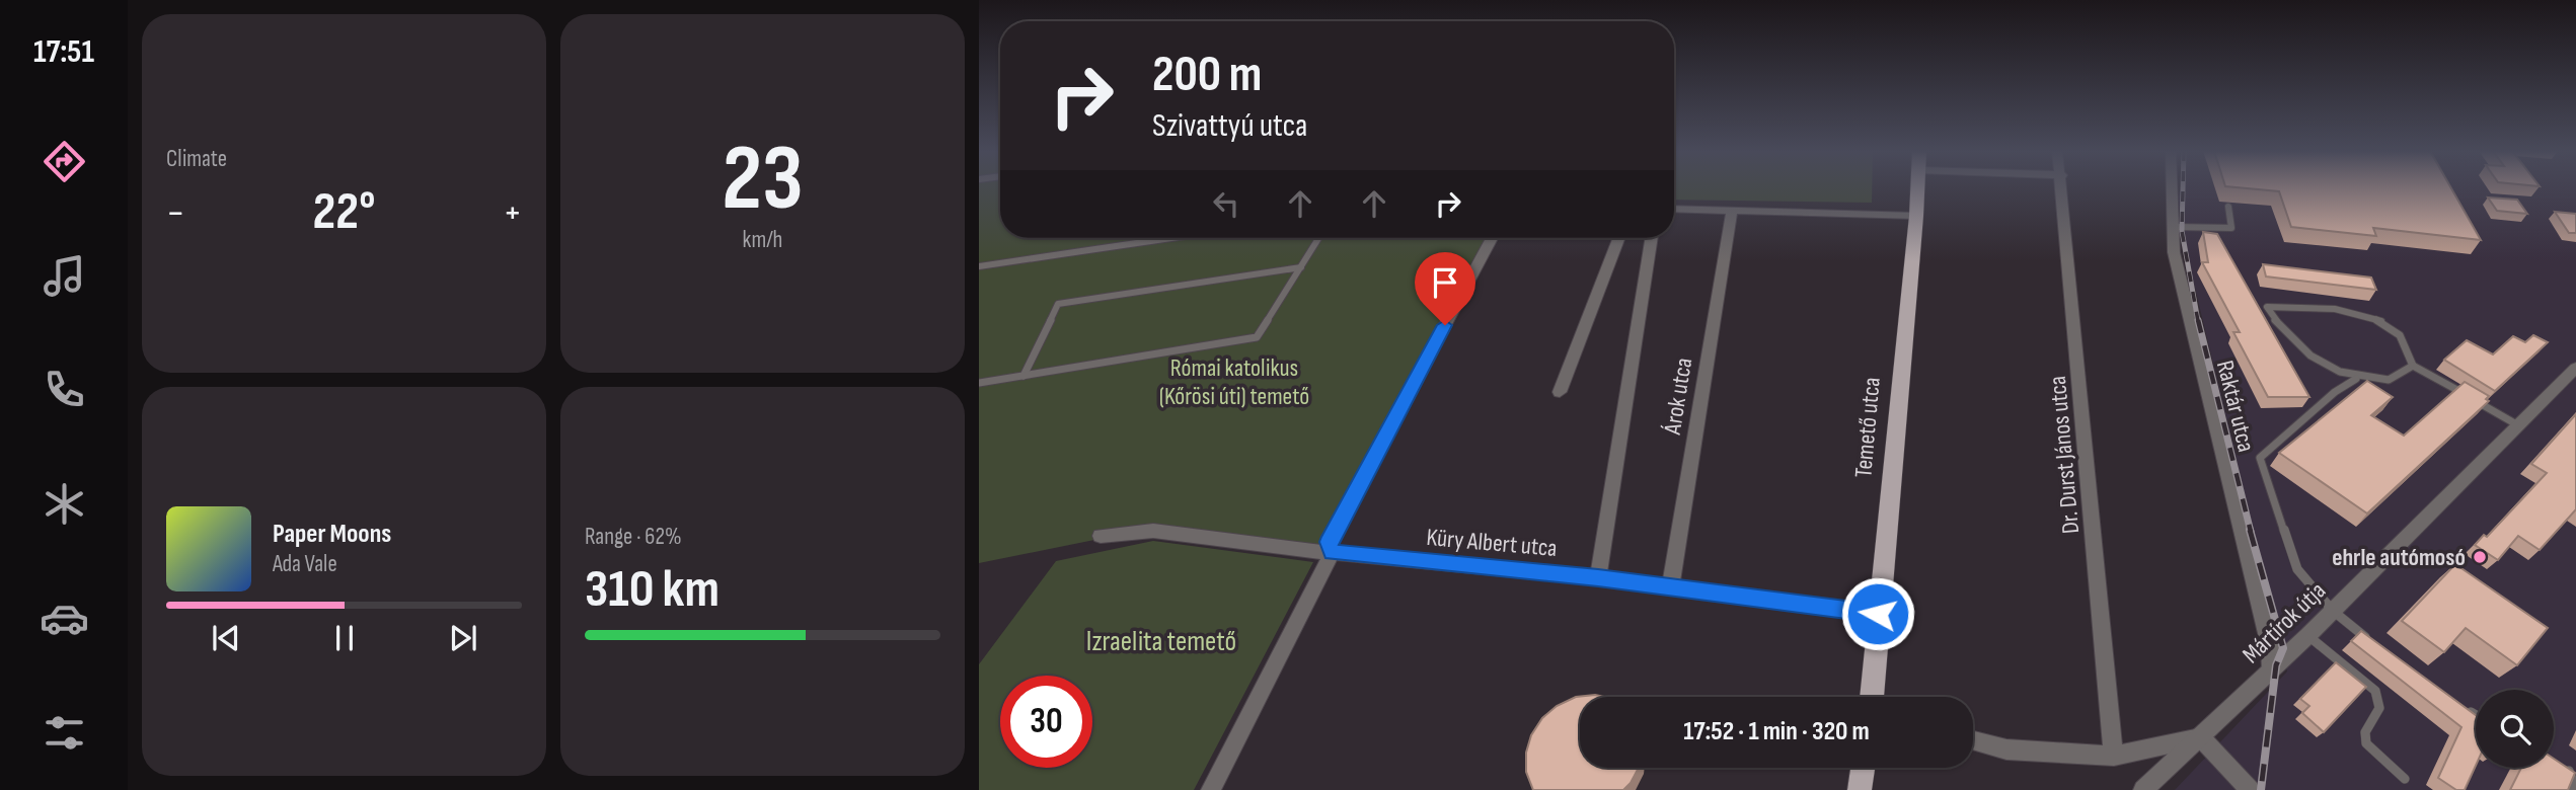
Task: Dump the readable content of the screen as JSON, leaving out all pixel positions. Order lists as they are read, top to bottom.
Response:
{
  "streets": {
    "main road": ["Temető utca"],
    "street": [
      "Árok utca",
      "Raktár utca",
      "Dr. Durst János utca",
      "Küry Albert utca",
      "Mártírok útja"
    ]
  },
  "crossings": [
    ["Árok utca", "Küry Albert utca"],
    ["Raktár utca", "Mártírok útja"],
    ["Temető utca", "Küry Albert utca"]
  ],
  "parks": ["Római katolikus (Kőrösi úti) temető", "Izraelita temető"],
  "places": ["ehrle autómosó"],
  "page": {
    "tabs": "17:51",
    "tile": [
      "Climate",
      ["23", "km/h"],
      ["Range · 62%", "310 km"]
    ],
    "turn": ["200 m", "Szivattyú utca"],
    "heat": ["−", "22°", "+"],
    "song": ["Paper Moons", "Ada Vale"],
    "limit": "30",
    "trip": "17:52 · 1 min · 320 m"
  }
}
